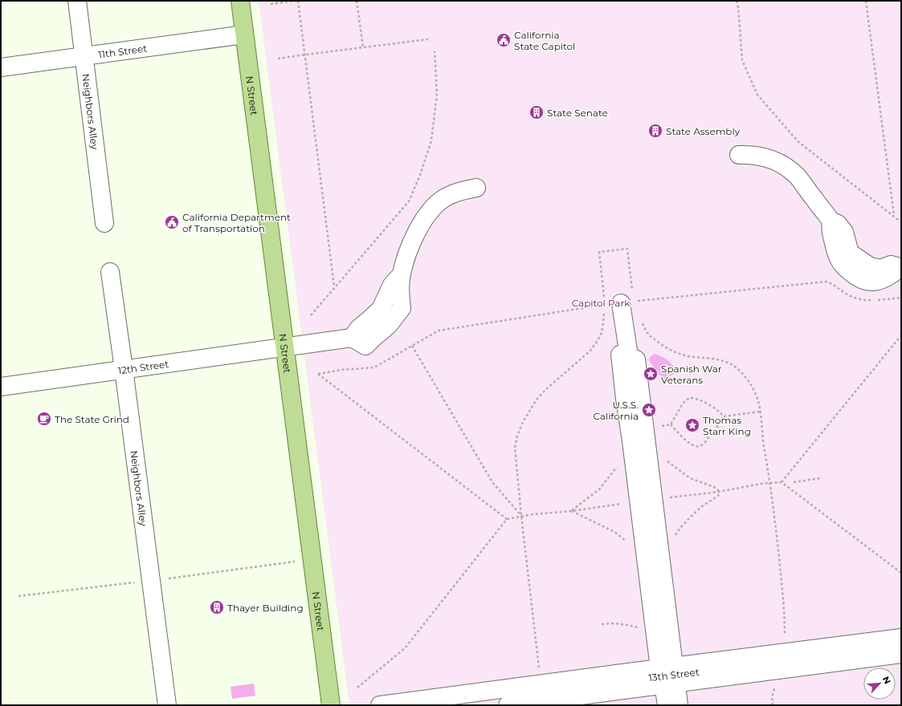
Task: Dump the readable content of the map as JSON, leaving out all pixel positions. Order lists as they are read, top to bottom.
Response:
{
  "streets": {
    "main road": ["N Street"],
    "street": [
      "11th Street",
      "Neighbors Alley",
      "12th Street",
      "13th Street"
    ]
  },
  "crossings": [
    ["11th Street", "N Street"],
    ["11th Street", "Neighbors Alley"],
    ["N Street", "12th Street"],
    ["Neighbors Alley", "12th Street"]
  ],
  "parks": ["Capitol Park"],
  "places": {
    "public building": ["California State Capitol", "California Department of Transportation"],
    "building": ["State Senate", "State Assembly", "Thayer Building"],
    "place": ["Spanish War Veterans", "U.S.S. California", "Thomas Starr King"],
    "cafe": ["The State Grind"]
  },
  "north": "top right"
}
